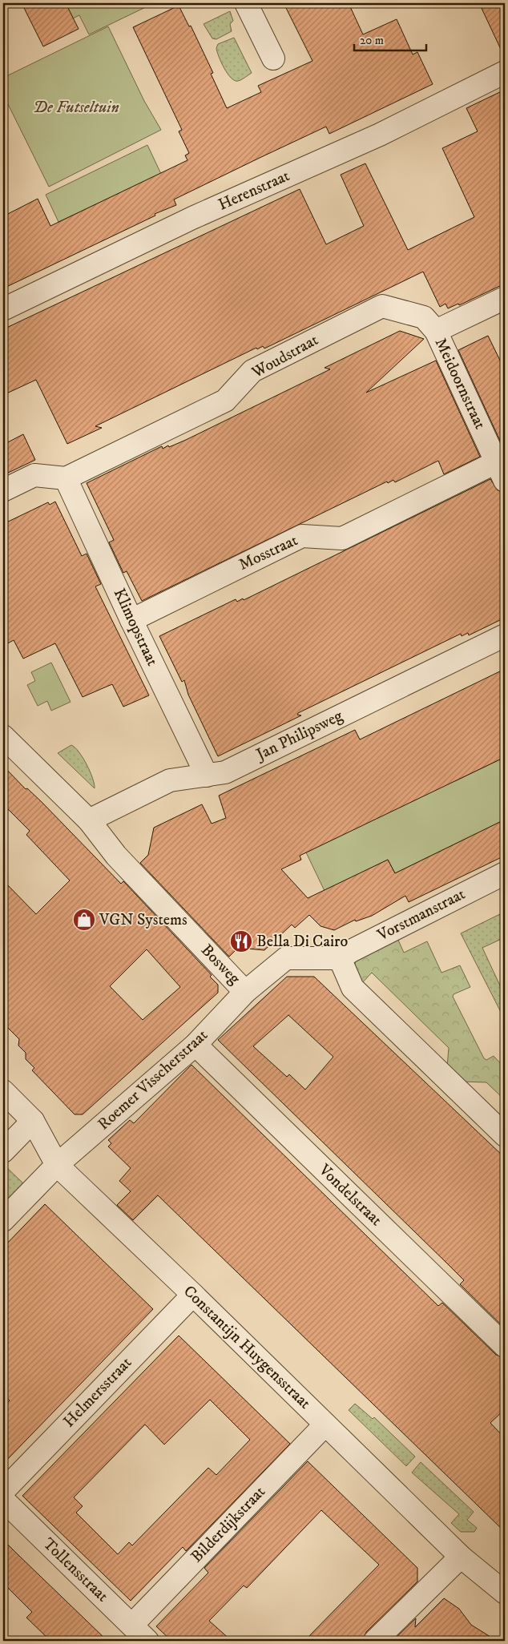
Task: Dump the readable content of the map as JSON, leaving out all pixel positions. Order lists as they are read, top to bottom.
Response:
{
  "streets": {
    "street": [
      "Herenstraat",
      "Woudstraat",
      "Meidoornstraat",
      "Mosstraat",
      "Klimopstraat",
      "Jan Philipsweg",
      "Vorstmanstraat",
      "Bosweg",
      "Roemer Visscherstraat",
      "Vondelstraat",
      "Constantijn Huygensstraat",
      "Helmersstraat",
      "Bilderdijkstraat",
      "Tollensstraat"
    ]
  },
  "crossings": [
    ["Woudstraat", "Meidoornstraat"],
    ["Woudstraat", "Klimopstraat"],
    ["Meidoornstraat", "Mosstraat"],
    ["Mosstraat", "Klimopstraat"],
    ["Klimopstraat", "Jan Philipsweg"],
    ["Jan Philipsweg", "Bosweg"],
    ["Vorstmanstraat", "Bosweg"],
    ["Bosweg", "Roemer Visscherstraat"],
    ["Roemer Visscherstraat", "Vondelstraat"],
    ["Roemer Visscherstraat", "Constantijn Huygensstraat"],
    ["Constantijn Huygensstraat", "Helmersstraat"],
    ["Constantijn Huygensstraat", "Bilderdijkstraat"],
    ["Bilderdijkstraat", "Tollensstraat"]
  ],
  "parks": ["De Futseltuin"],
  "places": {
    "shop": ["VGN Systems"],
    "restaurant": ["Bella Di Cairo"]
  },
  "scale_bar": "20 m"
}
